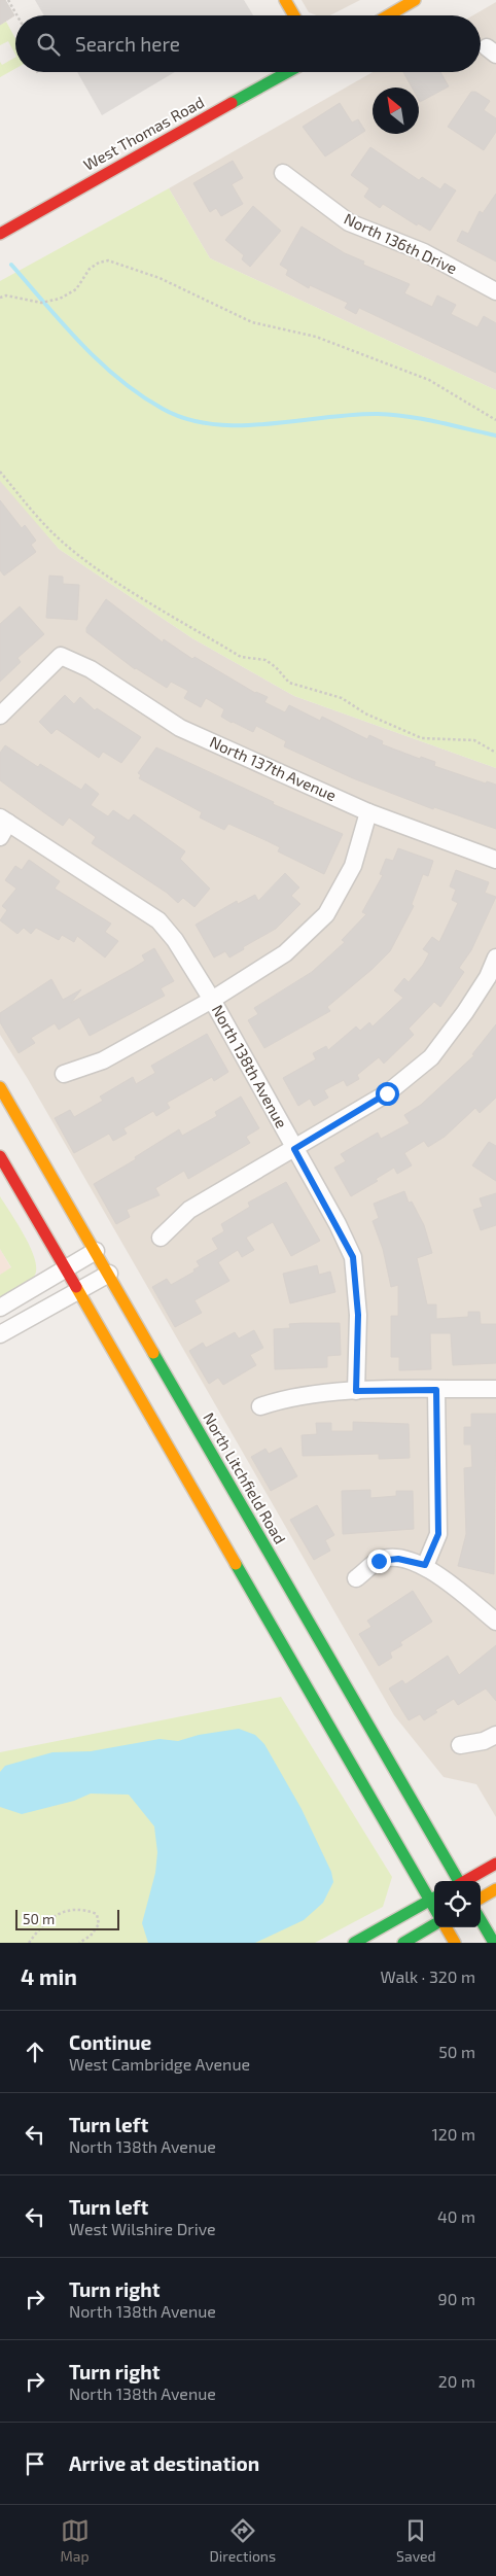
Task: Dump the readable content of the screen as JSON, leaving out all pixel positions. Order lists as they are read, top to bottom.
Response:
{
  "streets": {
    "main road": ["West Thomas Road", "North Litchfield Road"],
    "street": ["North 136th Drive", "North 137th Avenue", "North 138th Avenue"]
  },
  "scale_bar": "50 m",
  "north": "top left",
  "page": {
    "search": "Search here",
    "scale": "50 m",
    "heading": ["4 min", "Walk · 320 m"],
    "list": [
      ["Continue", "West Cambridge Avenue", "50 m"],
      ["Turn left", "North 138th Avenue", "120 m"],
      ["Turn left", "West Wilshire Drive", "40 m"],
      ["Turn right", "North 138th Avenue", "90 m"],
      ["Turn right", "North 138th Avenue", "20 m"],
      "Arrive at destination"
    ],
    "nav": ["Map", "Directions", "Saved"]
  }
}
